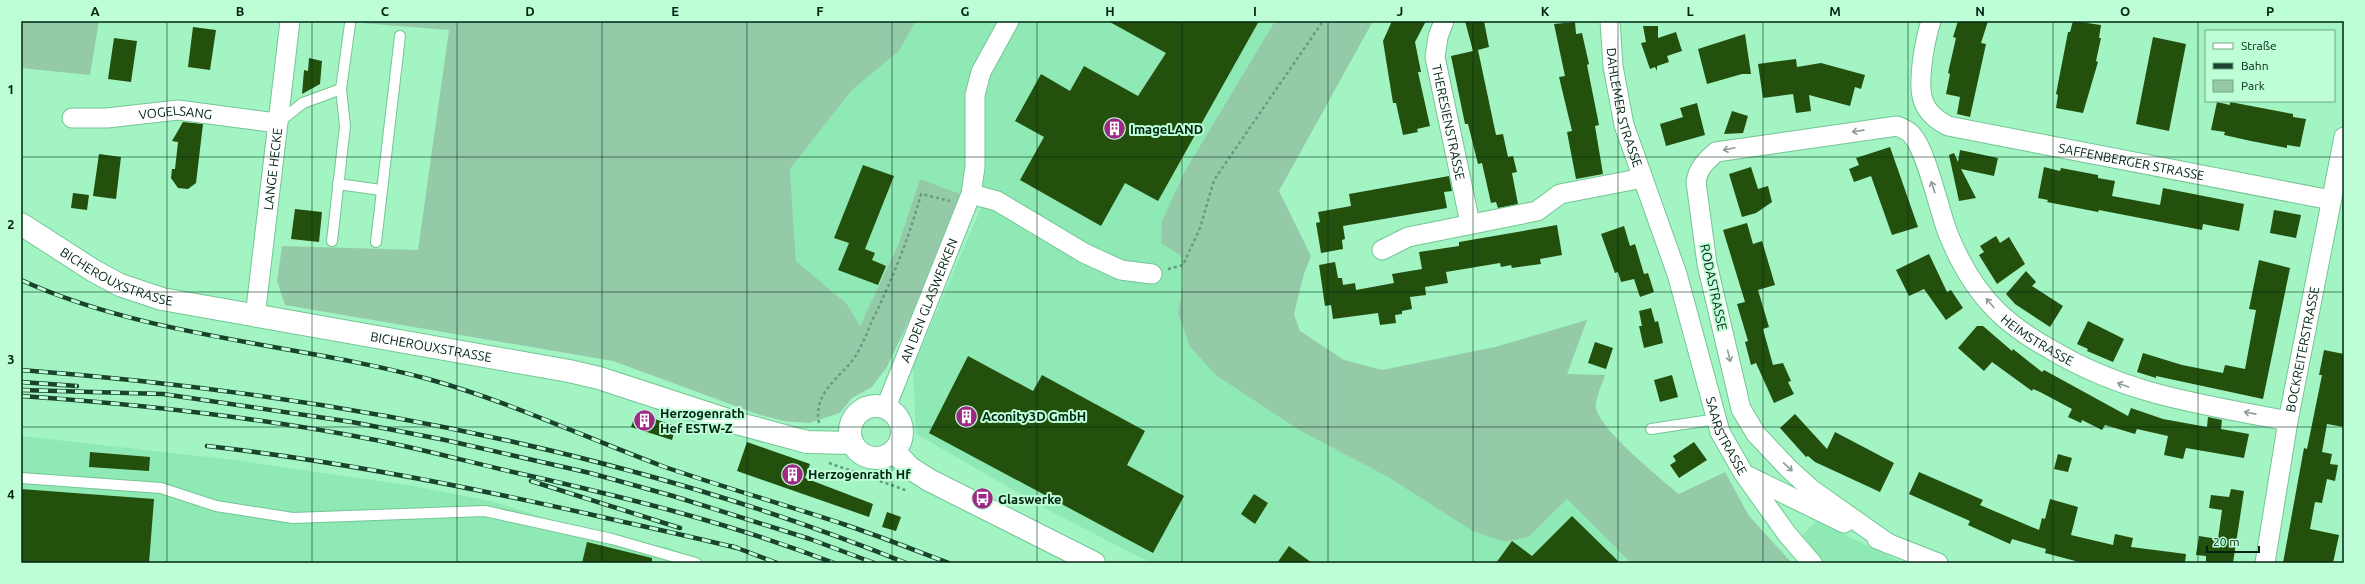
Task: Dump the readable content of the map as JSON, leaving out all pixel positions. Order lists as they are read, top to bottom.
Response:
{
  "streets": {
    "street": [
      "DAHLEMER STRASSE",
      "VOGELSANG",
      "THERESIENSTRASSE",
      "SAFFENBERGER STRASSE",
      "LANGE HECKE",
      "BICHEROUXSTRASSE",
      "RODASTRASSE",
      "AN DEN GLASWERKEN",
      "HEIMSTRASSE",
      "BOCKREITERSTRASSE",
      "SAARSTRASSE"
    ]
  },
  "crossings": [
    ["DAHLEMER STRASSE", "SAARSTRASSE"],
    ["VOGELSANG", "LANGE HECKE"],
    ["SAFFENBERGER STRASSE", "BOCKREITERSTRASSE"],
    ["LANGE HECKE", "BICHEROUXSTRASSE"],
    ["BICHEROUXSTRASSE", "AN DEN GLASWERKEN"],
    ["RODASTRASSE", "HEIMSTRASSE"],
    ["RODASTRASSE", "SAARSTRASSE"],
    ["HEIMSTRASSE", "BOCKREITERSTRASSE"]
  ],
  "one_way": ["HEIMSTRASSE"],
  "places": {
    "building": [
      "ImageLAND",
      "Aconity3D GmbH",
      "Herzogenrath Hef ESTW-Z",
      "Herzogenrath Hf"
    ],
    "bus stop": ["Glaswerke"]
  },
  "legend": ["Straße", "Bahn", "Park"],
  "scale_bar": "20 m",
  "grid": {
    "columns": [
      "A",
      "B",
      "C",
      "D",
      "E",
      "F",
      "G",
      "H",
      "I",
      "J",
      "K",
      "L",
      "M",
      "N",
      "O",
      "P"
    ],
    "rows": [
      "1",
      "2",
      "3",
      "4"
    ]
  }
}
